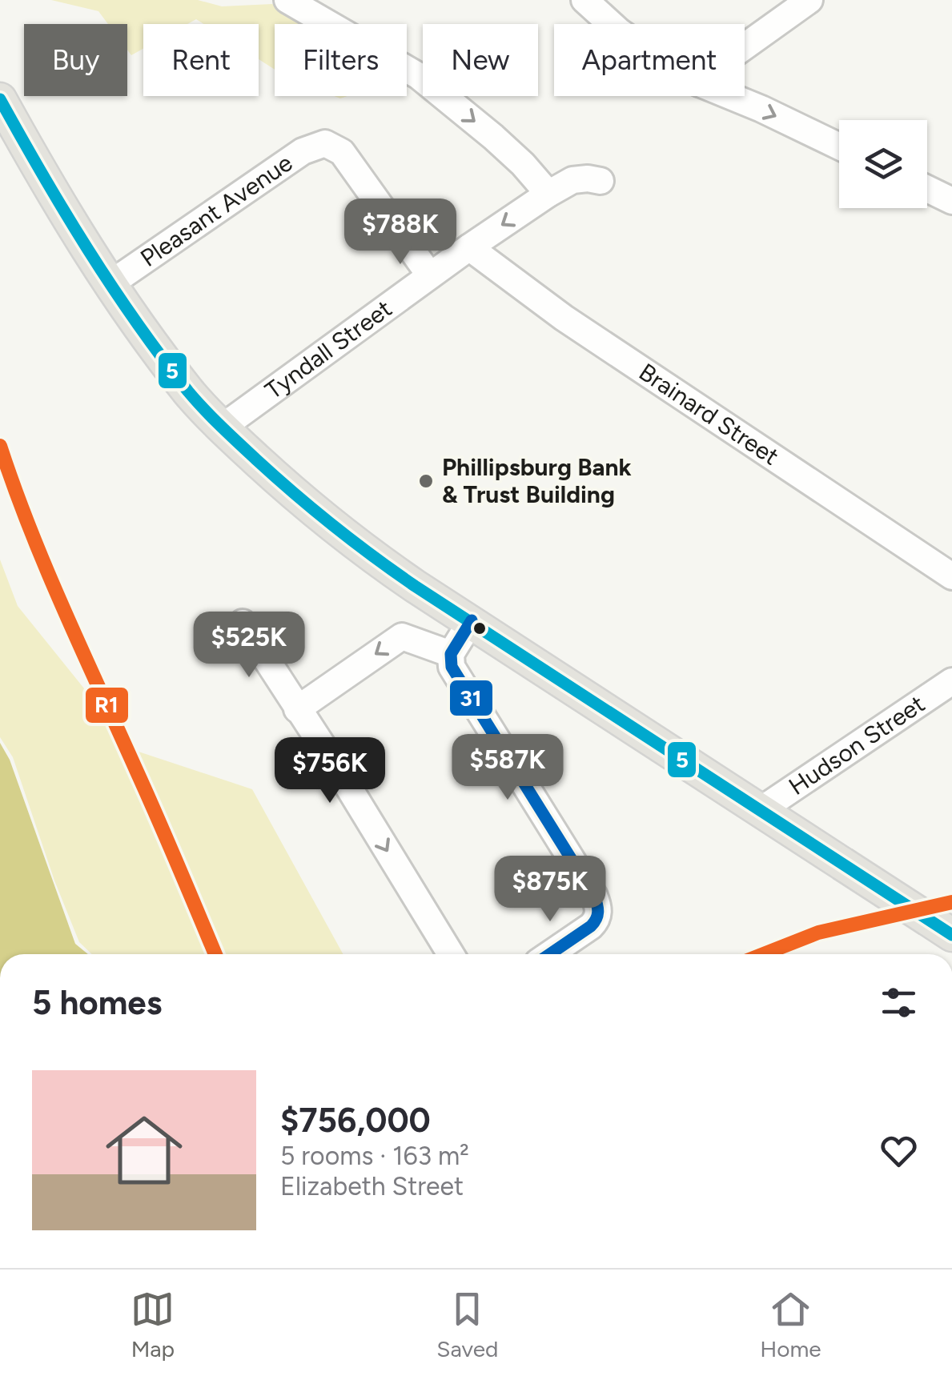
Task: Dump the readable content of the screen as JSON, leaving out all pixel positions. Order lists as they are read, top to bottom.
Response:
{
  "streets": {
    "street": [
      "Pleasant Avenue",
      "Tyndall Street",
      "Brainard Street",
      "Hudson Street"
    ]
  },
  "crossings": [
    ["Pleasant Avenue", "Tyndall Street"],
    ["Tyndall Street", "Brainard Street"]
  ],
  "places": ["Phillipsburg Bank & Trust Building"],
  "lines": ["transit line 5", "transit line R1", "transit line 31"],
  "page": {
    "chip": [
      "Buy",
      "Rent",
      "Filters",
      "New",
      "Apartment"
    ],
    "price": [
      "$788K",
      "$525K",
      "$587K",
      "$756K",
      "$875K"
    ],
    "heading": "5 homes",
    "list": [
      {
        "name": "$756,000",
        "note": "5 rooms · 163 m² · Elizabeth Street"
      }
    ],
    "tabs": ["Map", "Saved", "Home"]
  }
}
